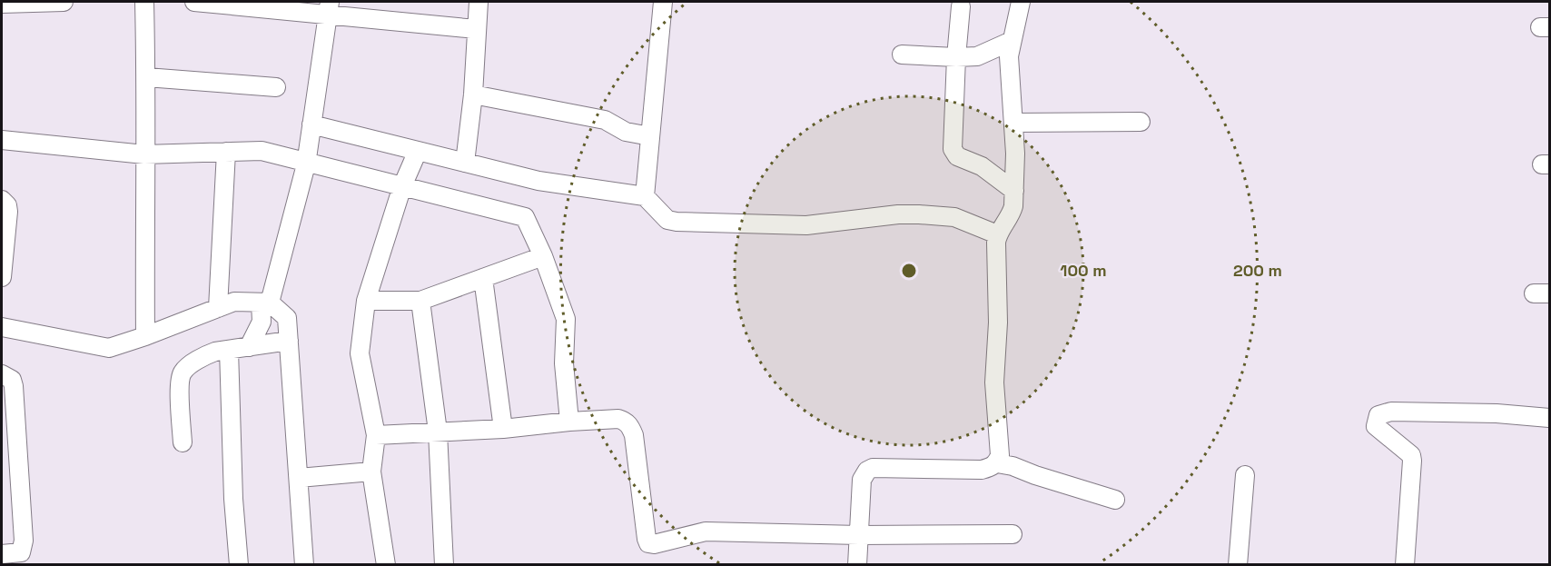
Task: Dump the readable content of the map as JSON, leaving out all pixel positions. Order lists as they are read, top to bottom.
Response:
{
  "rings": ["100 m", "200 m"]
}
